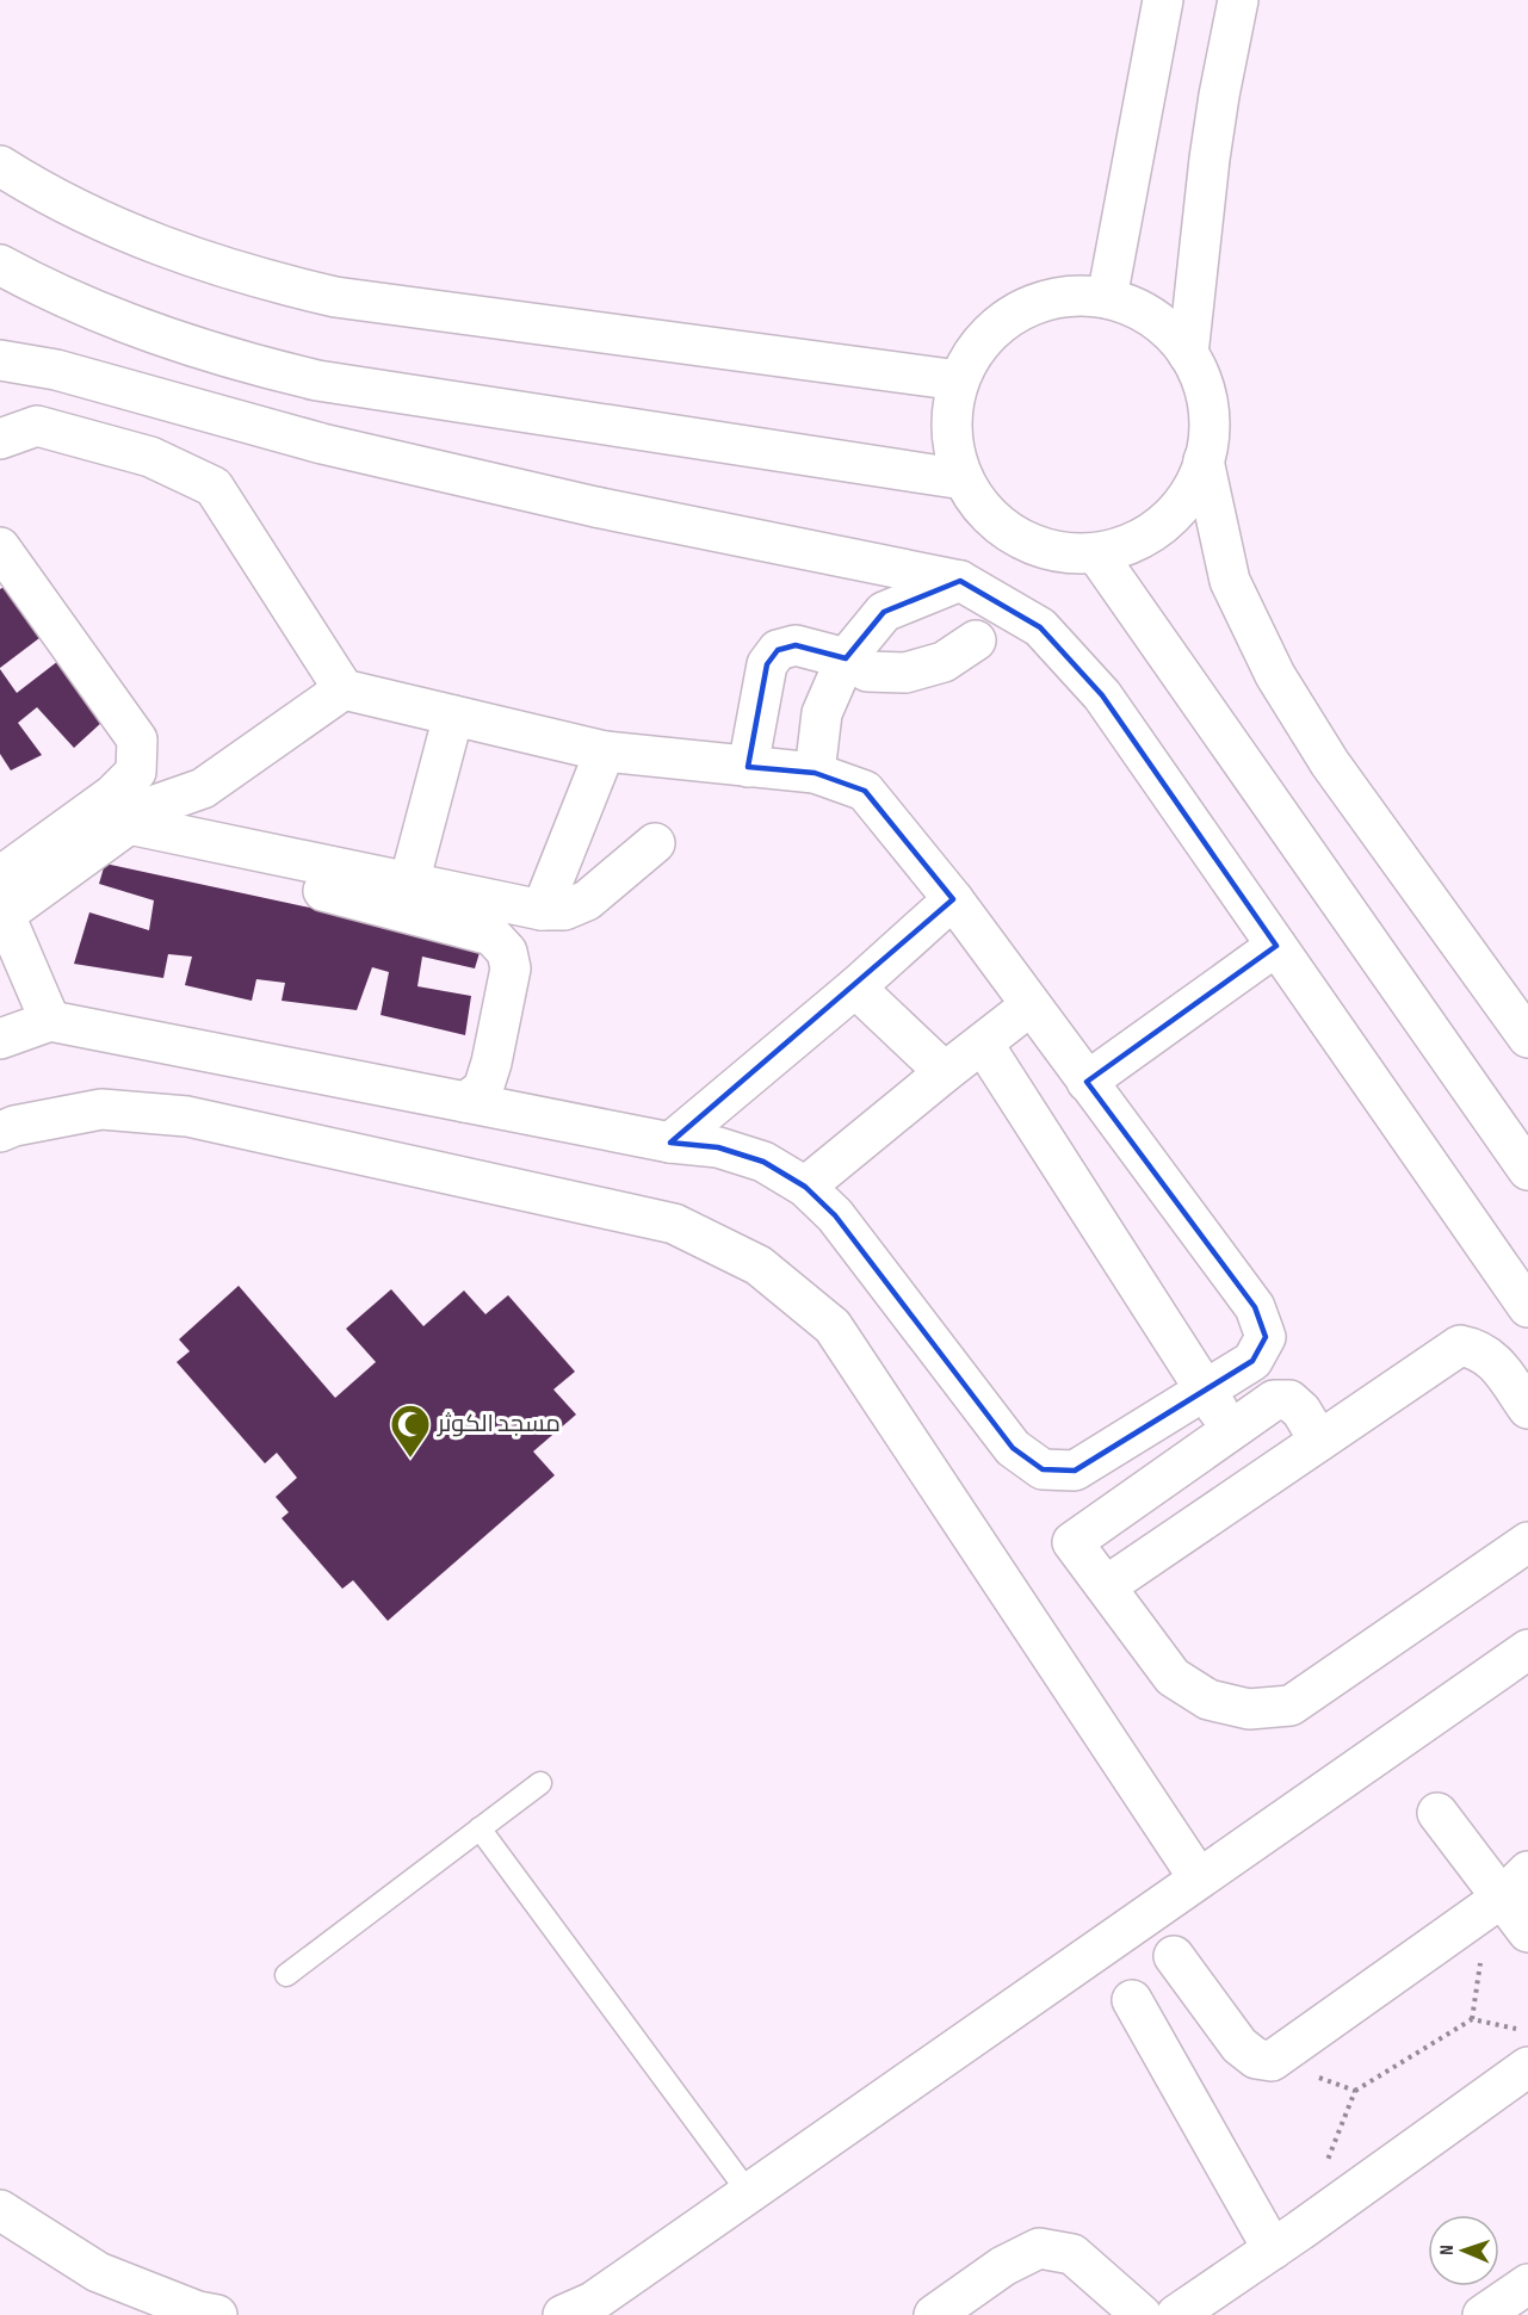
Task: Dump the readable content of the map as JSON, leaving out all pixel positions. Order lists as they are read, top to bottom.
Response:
{
  "places": {
    "mosque": ["مسجد الكوثر"]
  },
  "north": "left"
}
